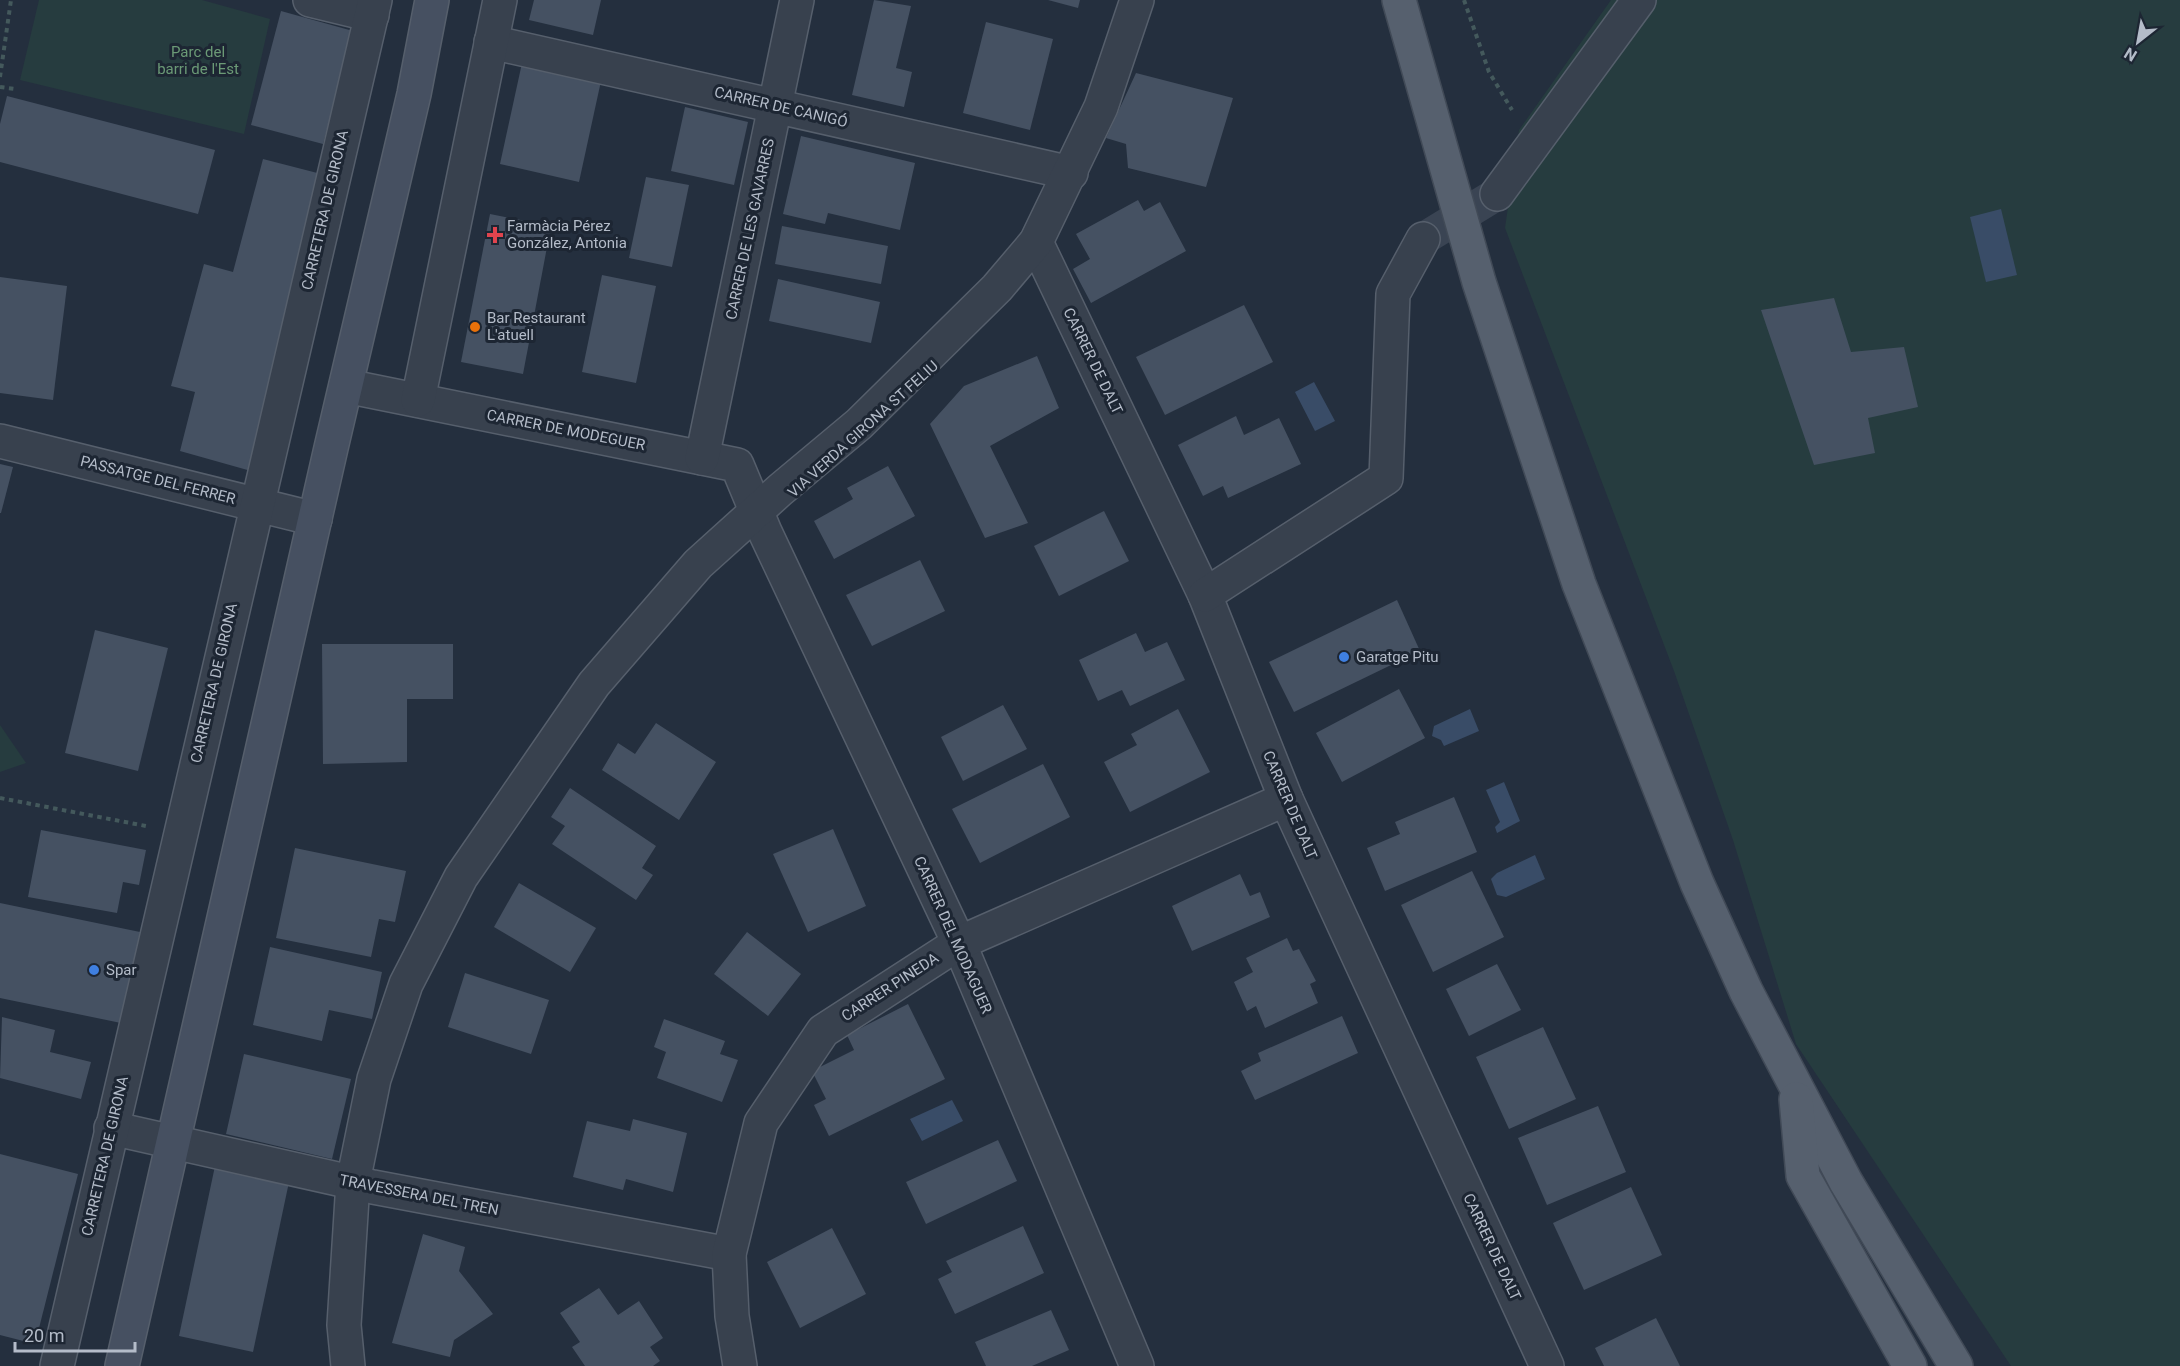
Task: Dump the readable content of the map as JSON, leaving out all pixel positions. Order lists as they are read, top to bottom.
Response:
{
  "streets": {
    "street": [
      "CARRER DE CANIGÓ",
      "CARRETERA DE GIRONA",
      "CARRER DE LES GAVARRES",
      "CARRER DE DALT",
      "CARRER DE MODEGUER",
      "PASSATGE DEL FERRER",
      "CARRER DEL MODAGUER",
      "CARRER PINEDA",
      "TRAVESSERA DEL TREN"
    ]
  },
  "crossings": [
    ["CARRER DE CANIGÓ", "CARRER DE LES GAVARRES"],
    ["CARRETERA DE GIRONA", "PASSATGE DEL FERRER"],
    ["CARRETERA DE GIRONA", "TRAVESSERA DEL TREN"],
    ["CARRER DE LES GAVARRES", "CARRER DE MODEGUER"],
    ["CARRER DE DALT", "CARRER PINEDA"],
    ["CARRER DE MODEGUER", "CARRER DEL MODAGUER"],
    ["CARRER DEL MODAGUER", "CARRER PINEDA"],
    ["CARRER PINEDA", "TRAVESSERA DEL TREN"]
  ],
  "parks": ["Parc del barri de l'Est"],
  "places": {
    "health": ["Farmàcia Pérez González, Antonia"],
    "other": ["Bar Restaurant L'atuell", "Garatge Pitu", "Spar"]
  },
  "scale_bar": "20 m",
  "north": "bottom left"
}
